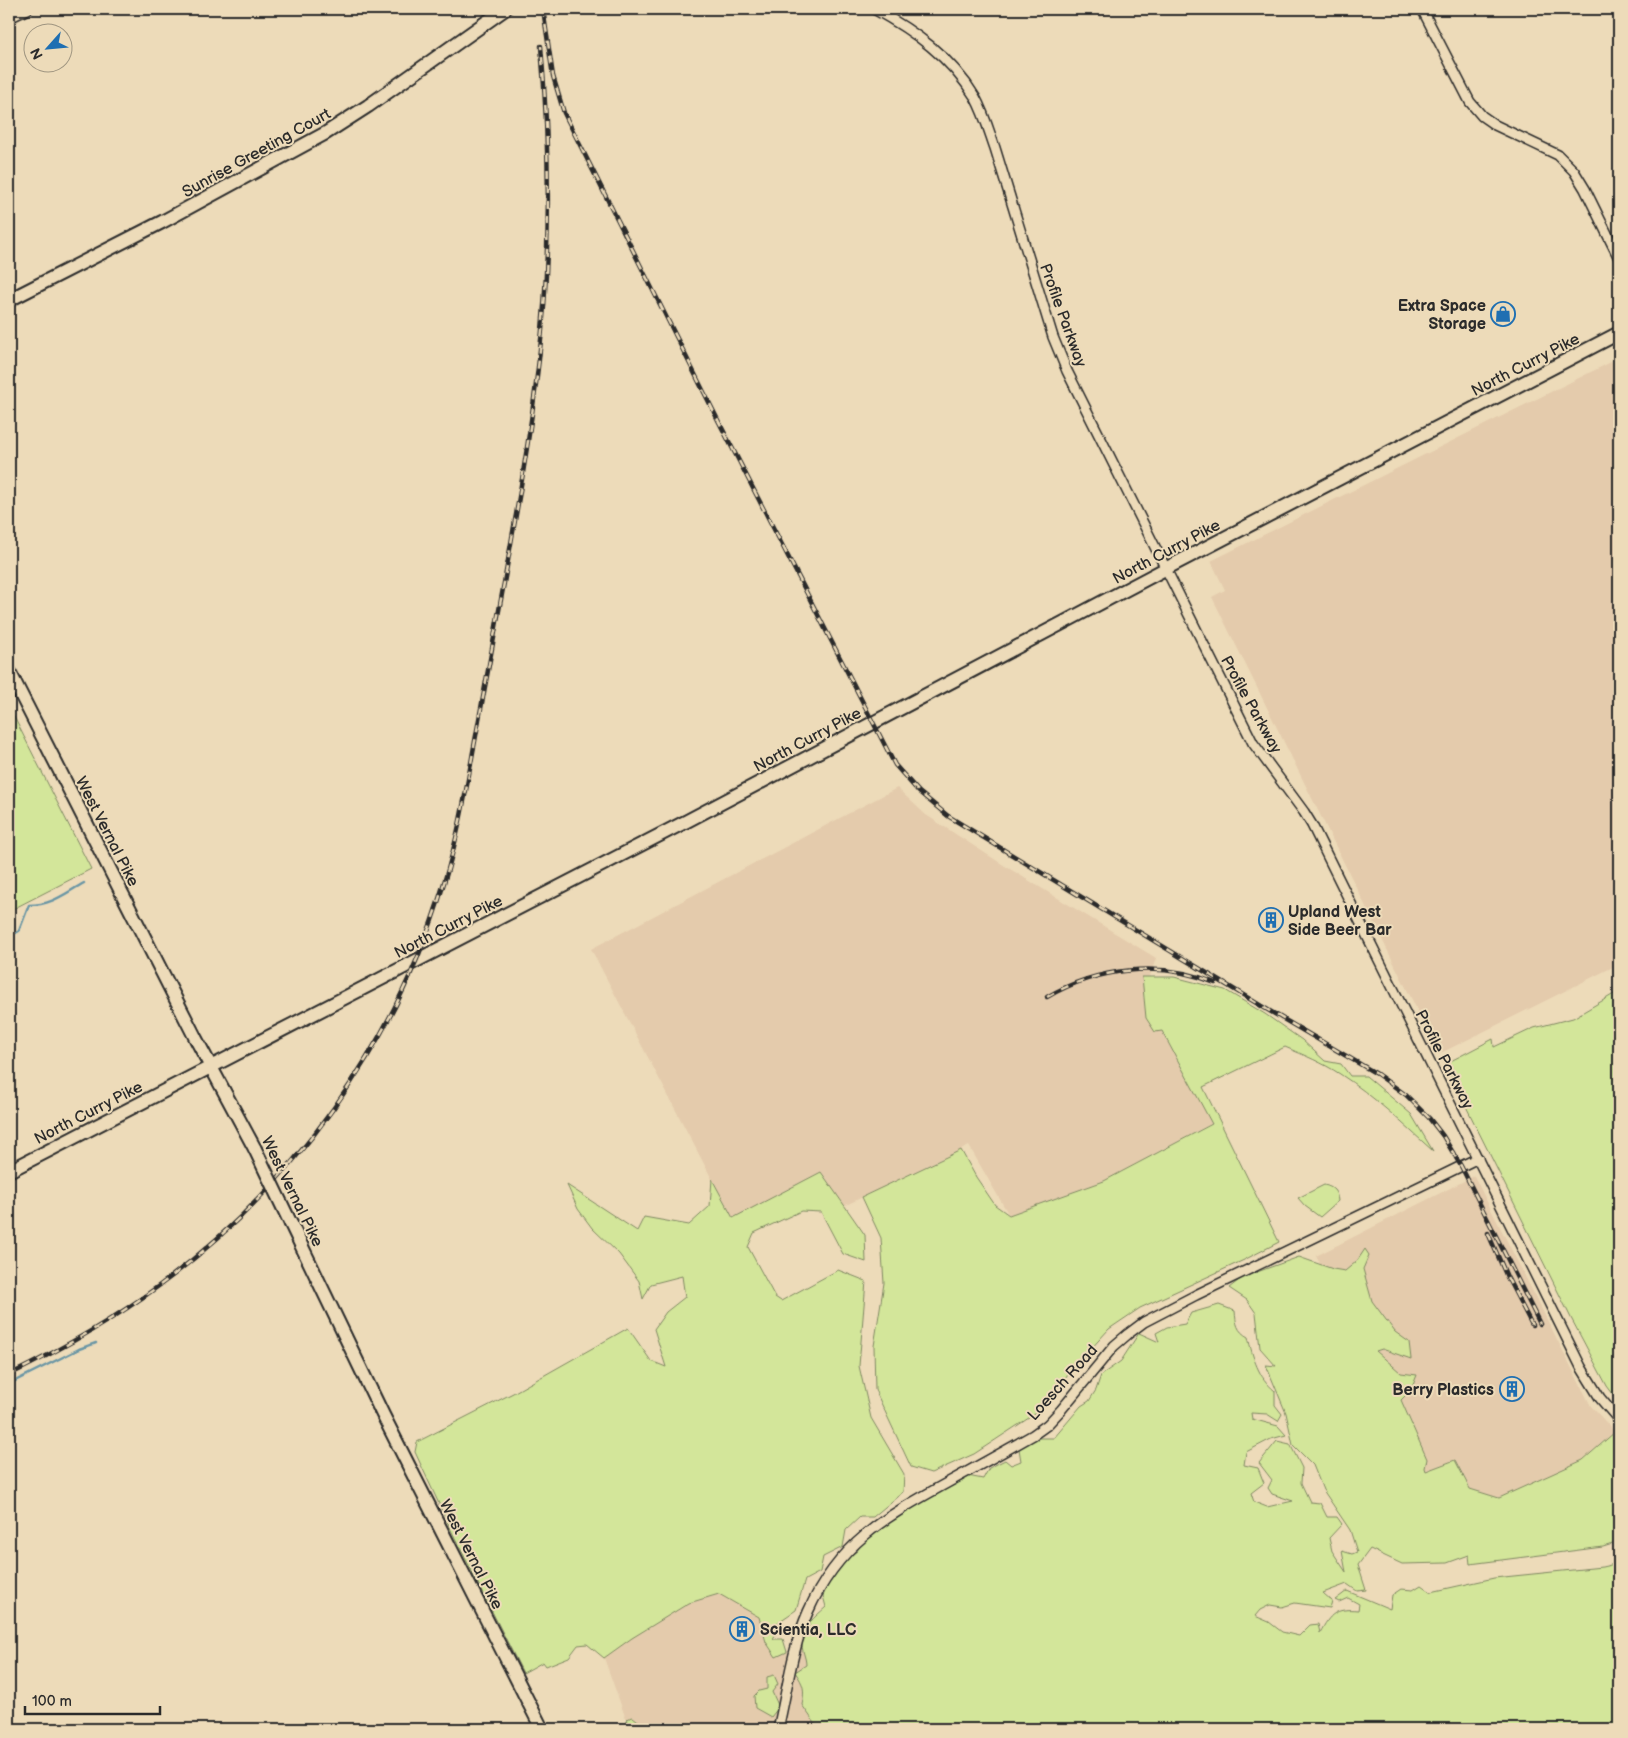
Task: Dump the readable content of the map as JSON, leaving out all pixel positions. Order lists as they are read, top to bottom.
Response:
{
  "streets": {
    "main road": ["Sunrise Greeting Court", "North Curry Pike", "West Vernal Pike"],
    "street": ["Profile Parkway", "Loesch Road"]
  },
  "crossings": [
    ["Profile Parkway", "North Curry Pike"],
    ["Profile Parkway", "Loesch Road"],
    ["North Curry Pike", "West Vernal Pike"]
  ],
  "places": {
    "shop": ["Extra Space Storage"],
    "building": ["Upland West Side Beer Bar", "Berry Plastics", "Scientia, LLC"]
  },
  "scale_bar": "100 m",
  "north": "bottom left"
}
